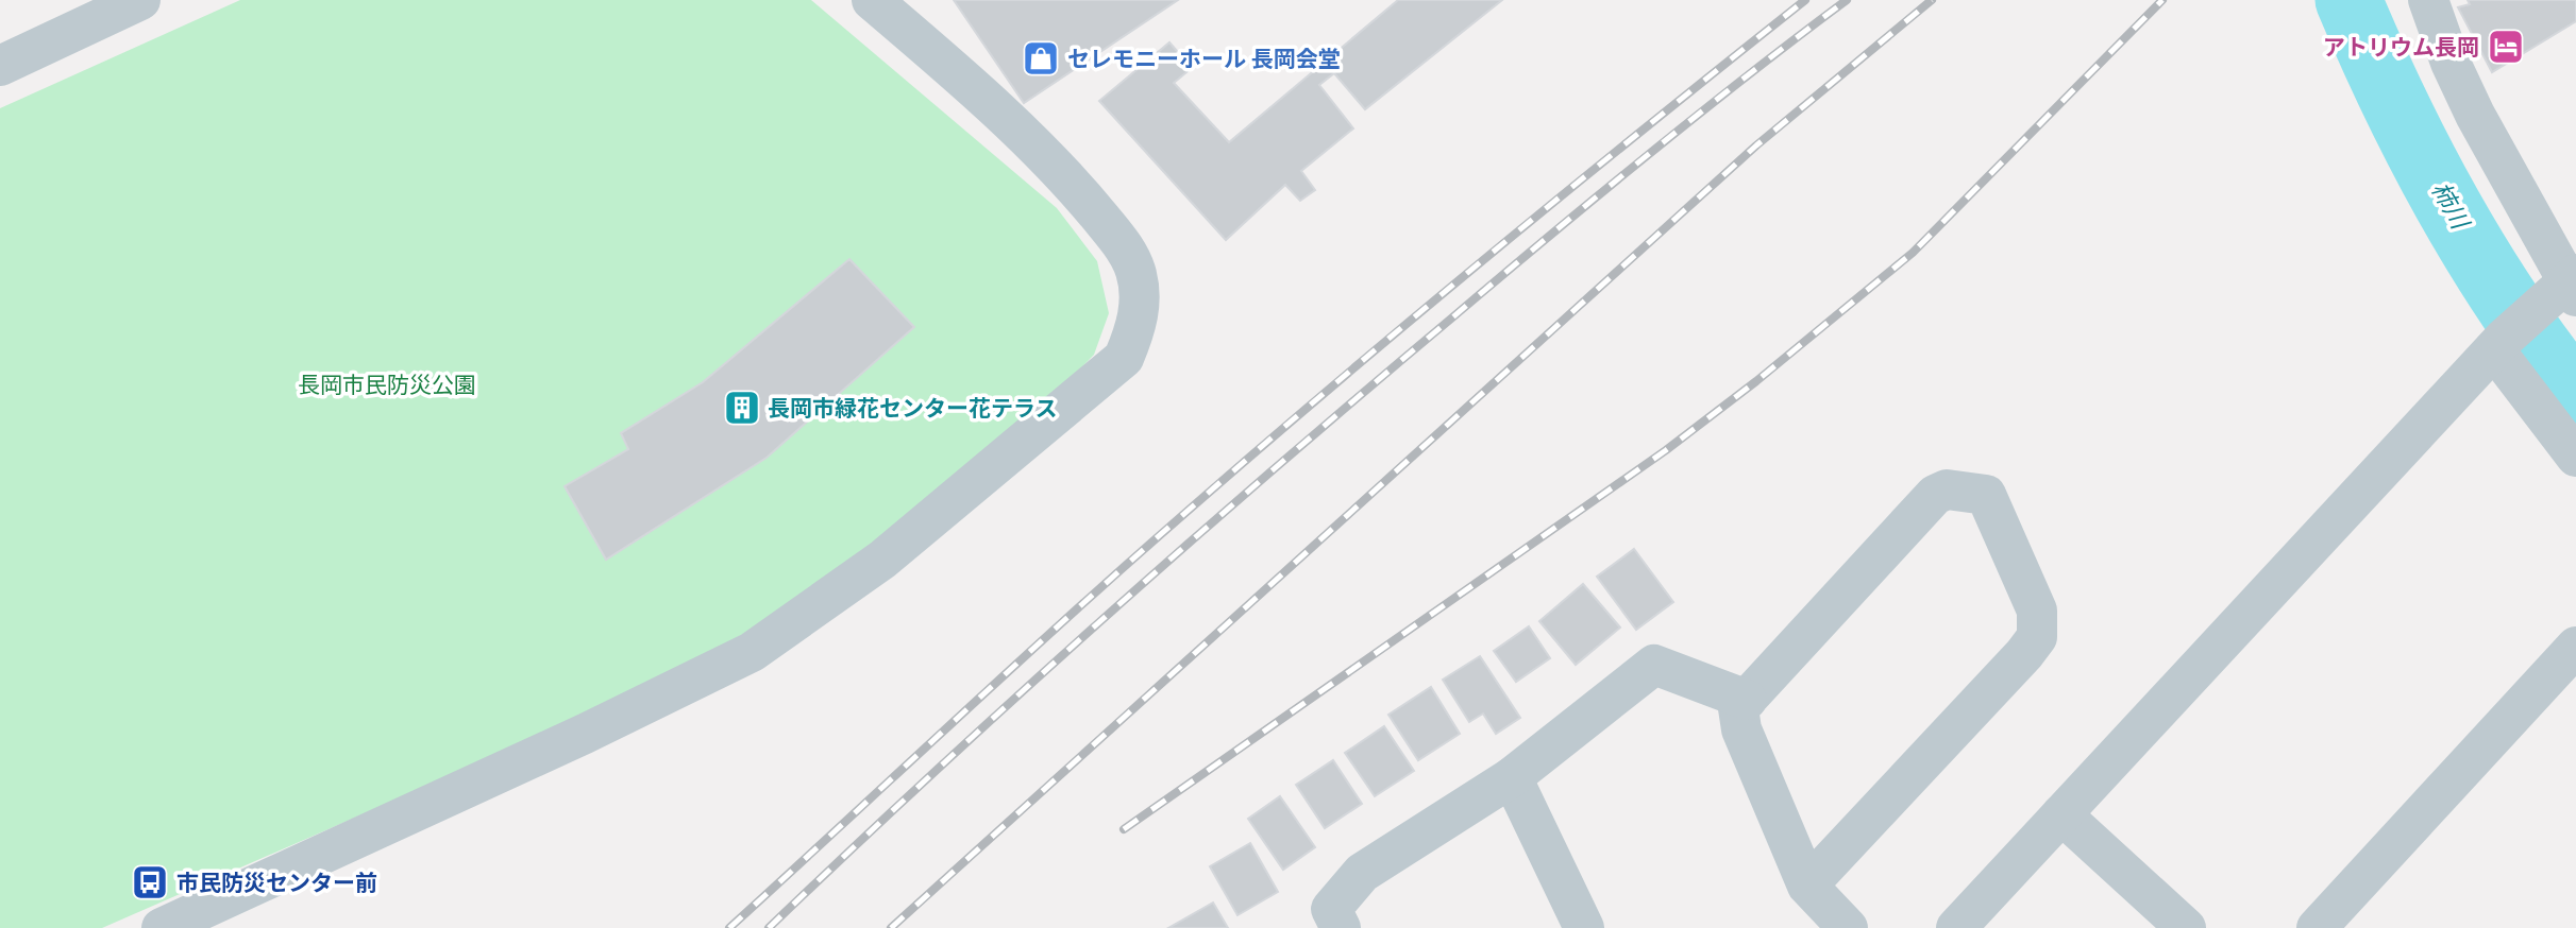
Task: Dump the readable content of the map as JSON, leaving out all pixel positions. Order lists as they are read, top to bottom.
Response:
{
  "water": ["柿川"],
  "parks": ["長岡市民防災公園"],
  "places": {
    "hotel": ["アトリウム長岡"],
    "shop": ["セレモニーホール 長岡会堂"],
    "building": ["長岡市緑花センター花テラス"],
    "bus stop": ["市民防災センター前"]
  }
}
